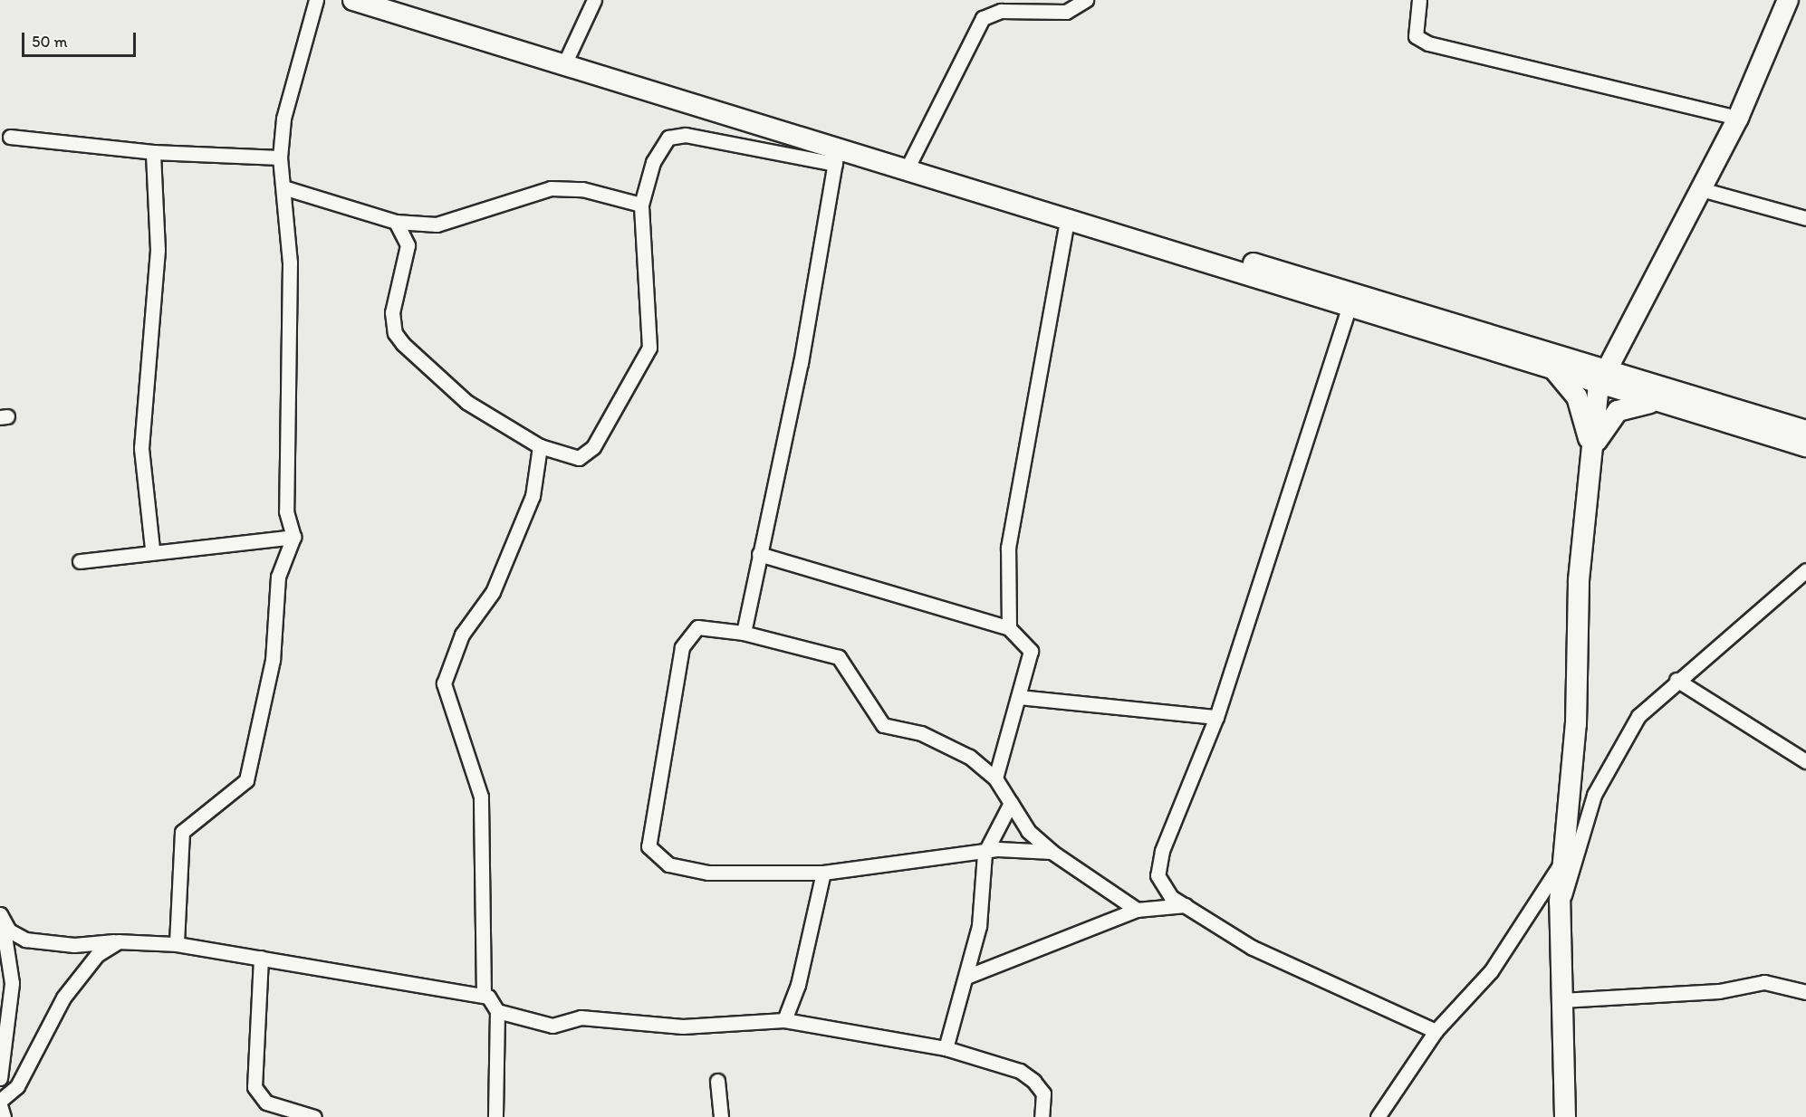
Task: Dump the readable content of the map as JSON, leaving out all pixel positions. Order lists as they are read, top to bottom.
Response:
{
  "scale_bar": "50 m"
}
